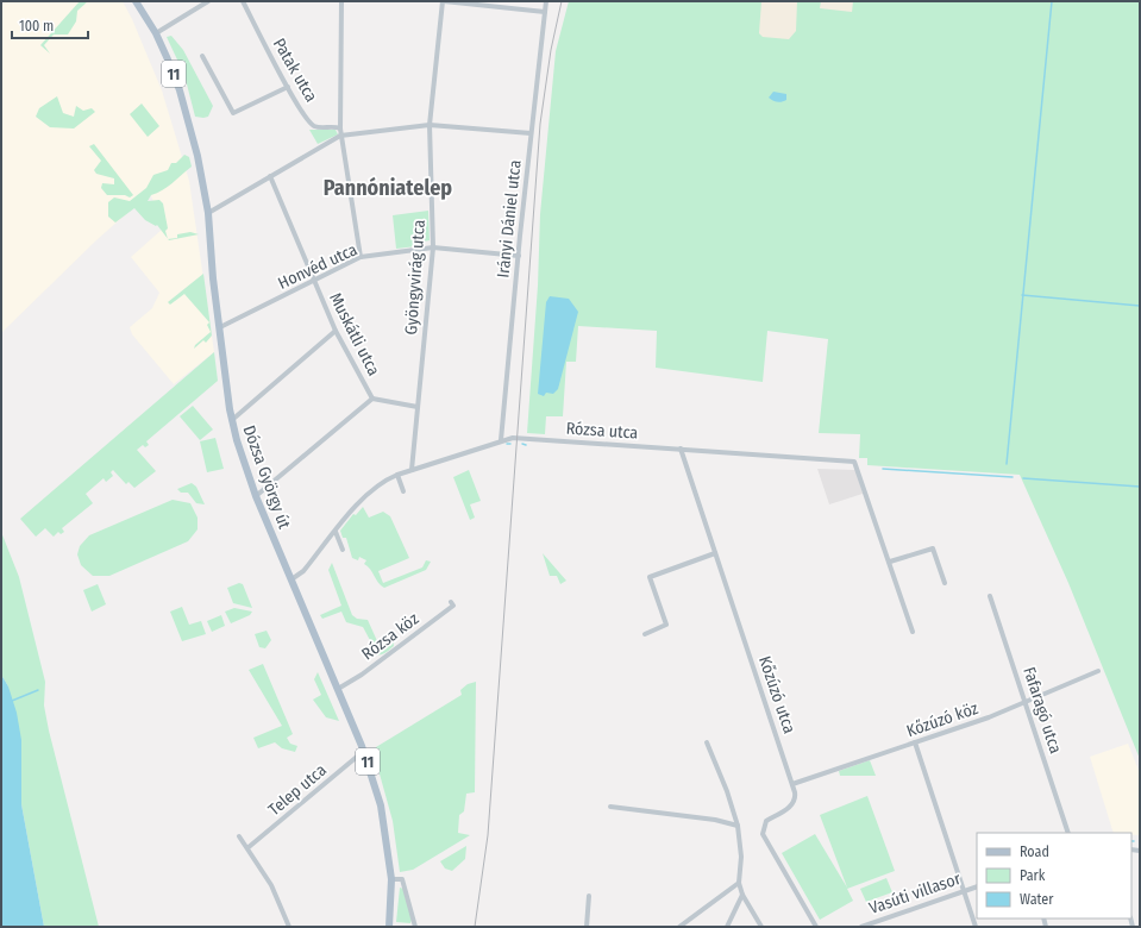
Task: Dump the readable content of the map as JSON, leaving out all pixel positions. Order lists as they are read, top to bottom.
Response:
{
  "streets": {
    "main road": ["11", "Dózsa György út"],
    "street": [
      "Patak utca",
      "Irányi Dániel utca",
      "Honvéd utca",
      "Gyöngyvirág utca",
      "Muskátli utca",
      "Rózsa utca",
      "Rózsa köz",
      "Kőzúzó utca",
      "Fafaragó utca",
      "Kőzúzó köz",
      "Telep utca",
      "Vasúti villasor"
    ]
  },
  "crossings": [
    ["Irányi Dániel utca", "Honvéd utca"],
    ["Irányi Dániel utca", "Rózsa utca"],
    ["Honvéd utca", "Gyöngyvirág utca"],
    ["Honvéd utca", "Muskátli utca"],
    ["Honvéd utca", "Dózsa György út"],
    ["Gyöngyvirág utca", "Rózsa utca"],
    ["Rózsa utca", "Dózsa György út"],
    ["Rózsa utca", "Kőzúzó utca"],
    ["Dózsa György út", "Rózsa köz"],
    ["Dózsa György út", "Telep utca"],
    ["Kőzúzó utca", "Kőzúzó köz"],
    ["Fafaragó utca", "Kőzúzó köz"]
  ],
  "districts": ["Pannóniatelep"],
  "legend": ["Road", "Park", "Water"],
  "scale_bar": "100 m"
}
